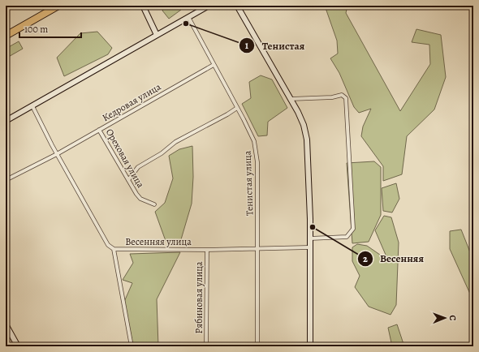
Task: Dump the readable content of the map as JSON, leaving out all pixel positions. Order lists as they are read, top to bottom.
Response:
{
  "streets": {
    "street": [
      "Кедровая улица",
      "Ореховая улица",
      "Тенистая улица",
      "Весенняя улица",
      "Рябиновая улица"
    ]
  },
  "crossings": [
    ["Кедровая улица", "Ореховая улица"],
    ["Кедровая улица", "Тенистая улица"],
    ["Кедровая улица", "Весенняя улица"],
    ["Тенистая улица", "Весенняя улица"],
    ["Весенняя улица", "Рябиновая улица"]
  ],
  "places": ["Тенистая", "Весенняя"],
  "scale_bar": "100 m",
  "north": "right"
}
